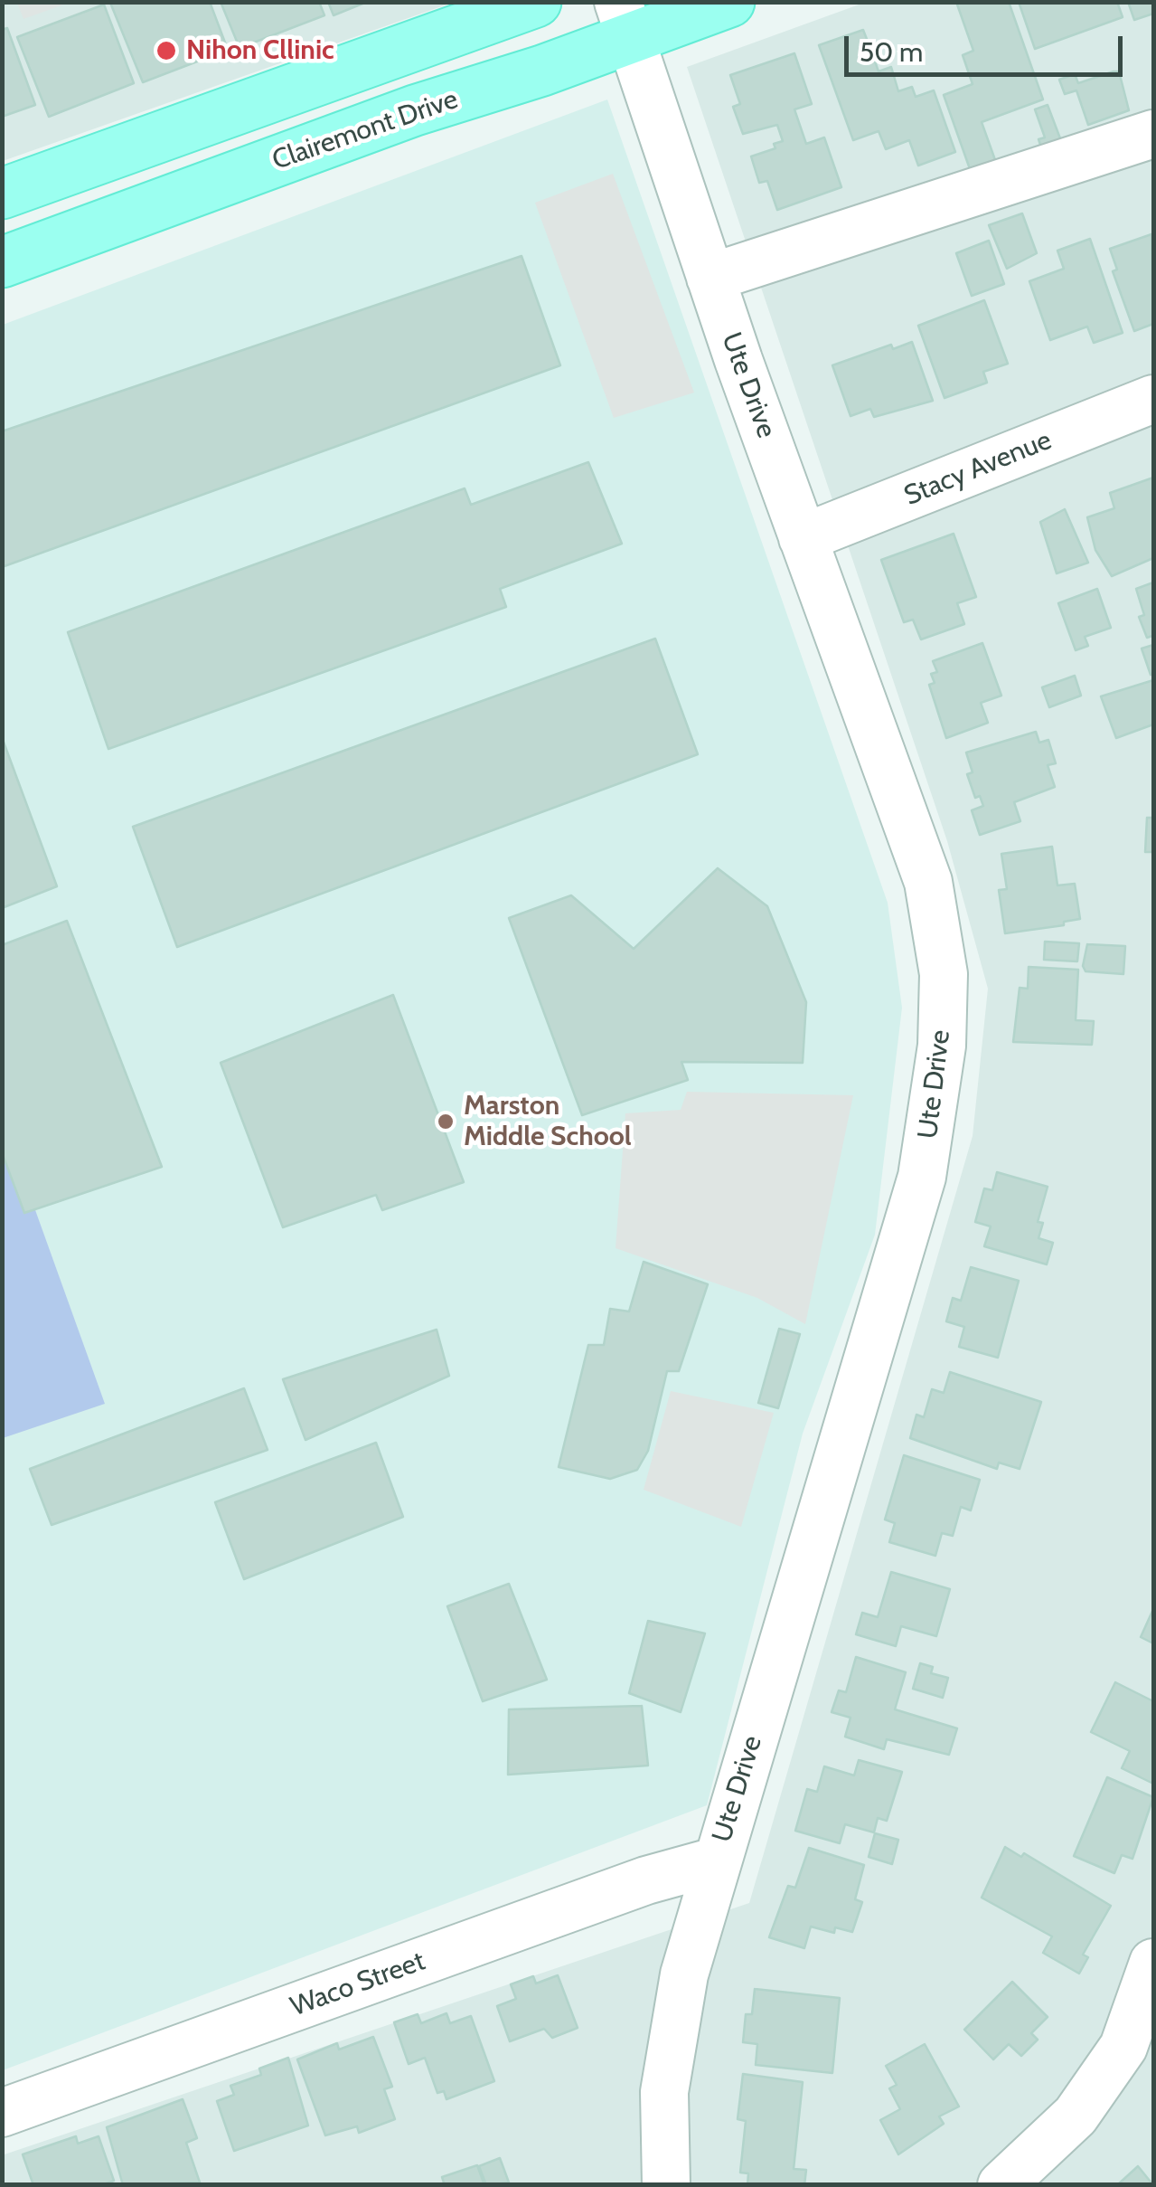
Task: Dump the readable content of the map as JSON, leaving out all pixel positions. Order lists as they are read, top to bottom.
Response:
{
  "streets": {
    "main road": ["Clairemont Drive"],
    "street": ["Ute Drive", "Stacy Avenue", "Waco Street"]
  },
  "crossings": [
    ["Clairemont Drive", "Ute Drive"],
    ["Ute Drive", "Stacy Avenue"],
    ["Ute Drive", "Waco Street"]
  ],
  "places": ["Nihon Cllinic", "Marston Middle School"],
  "scale_bar": "50 m"
}
